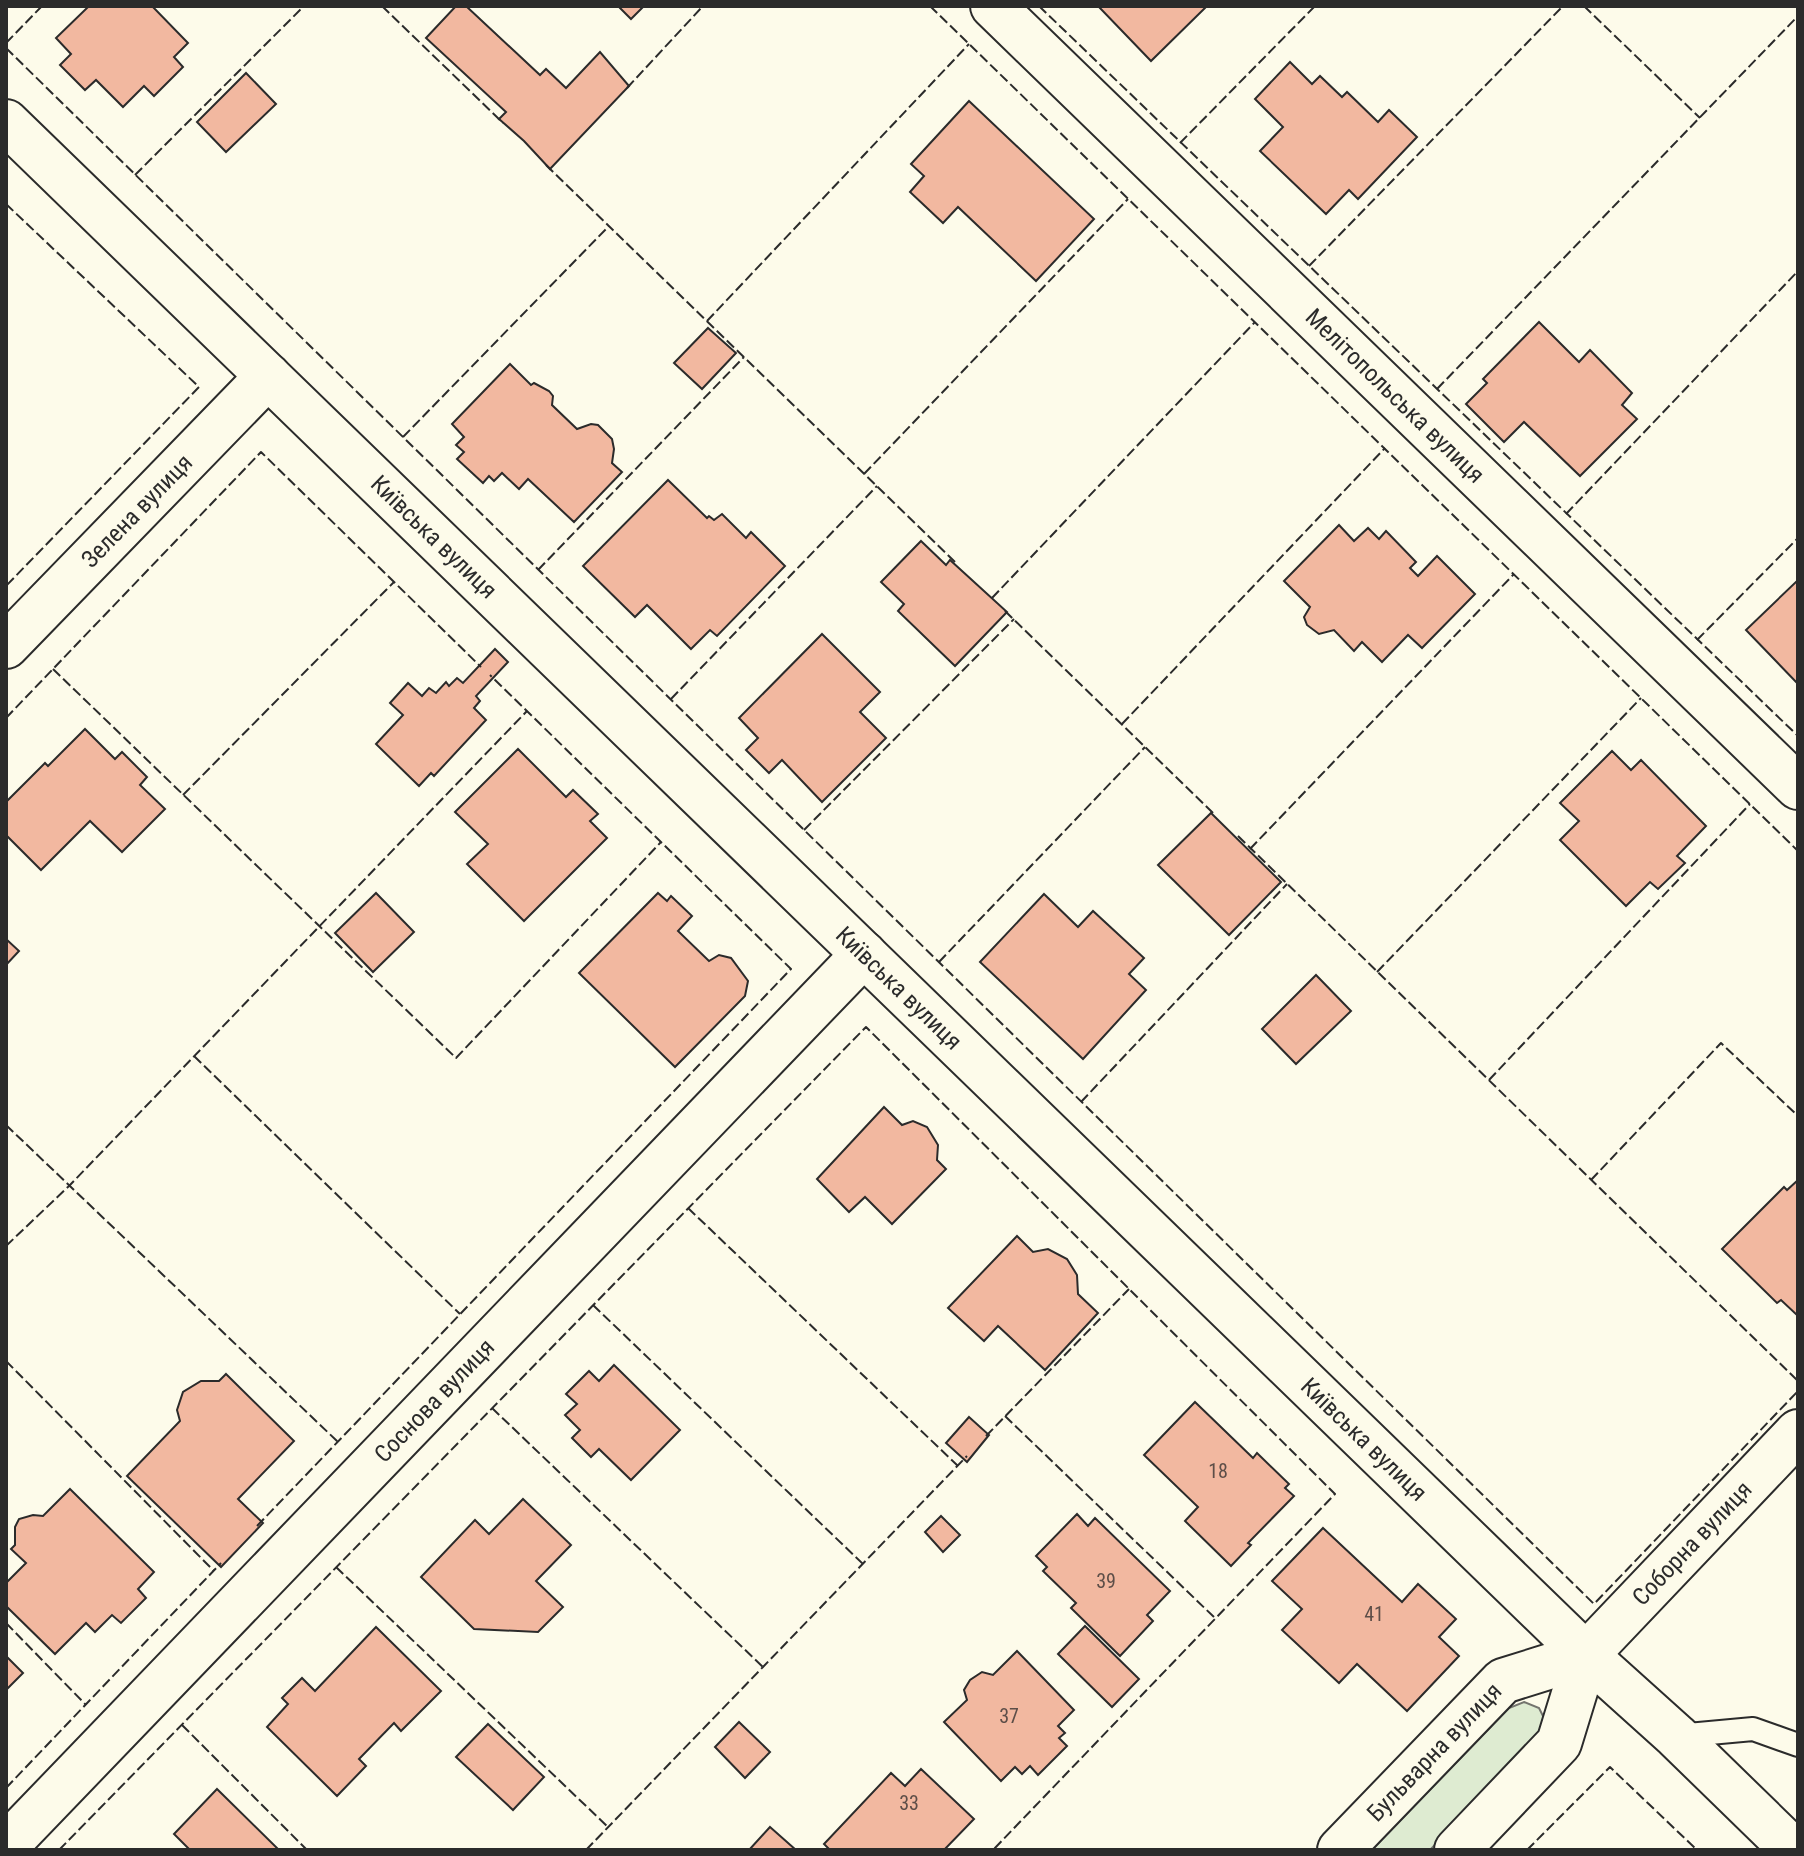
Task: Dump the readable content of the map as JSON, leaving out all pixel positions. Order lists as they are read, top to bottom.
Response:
{
  "streets": {
    "street": [
      "Мелітопольська вулиця",
      "Зелена вулиця",
      "Київська вулиця",
      "Соснова вулиця",
      "Соборна вулиця",
      "Бульварна вулиця"
    ]
  },
  "crossings": [
    ["Зелена вулиця", "Київська вулиця"],
    ["Київська вулиця", "Соснова вулиця"],
    ["Київська вулиця", "Соборна вулиця"],
    ["Київська вулиця", "Бульварна вулиця"],
    ["Соборна вулиця", "Бульварна вулиця"]
  ],
  "house_numbers": [
    "18",
    "39",
    "41",
    "37",
    "33"
  ]
}
